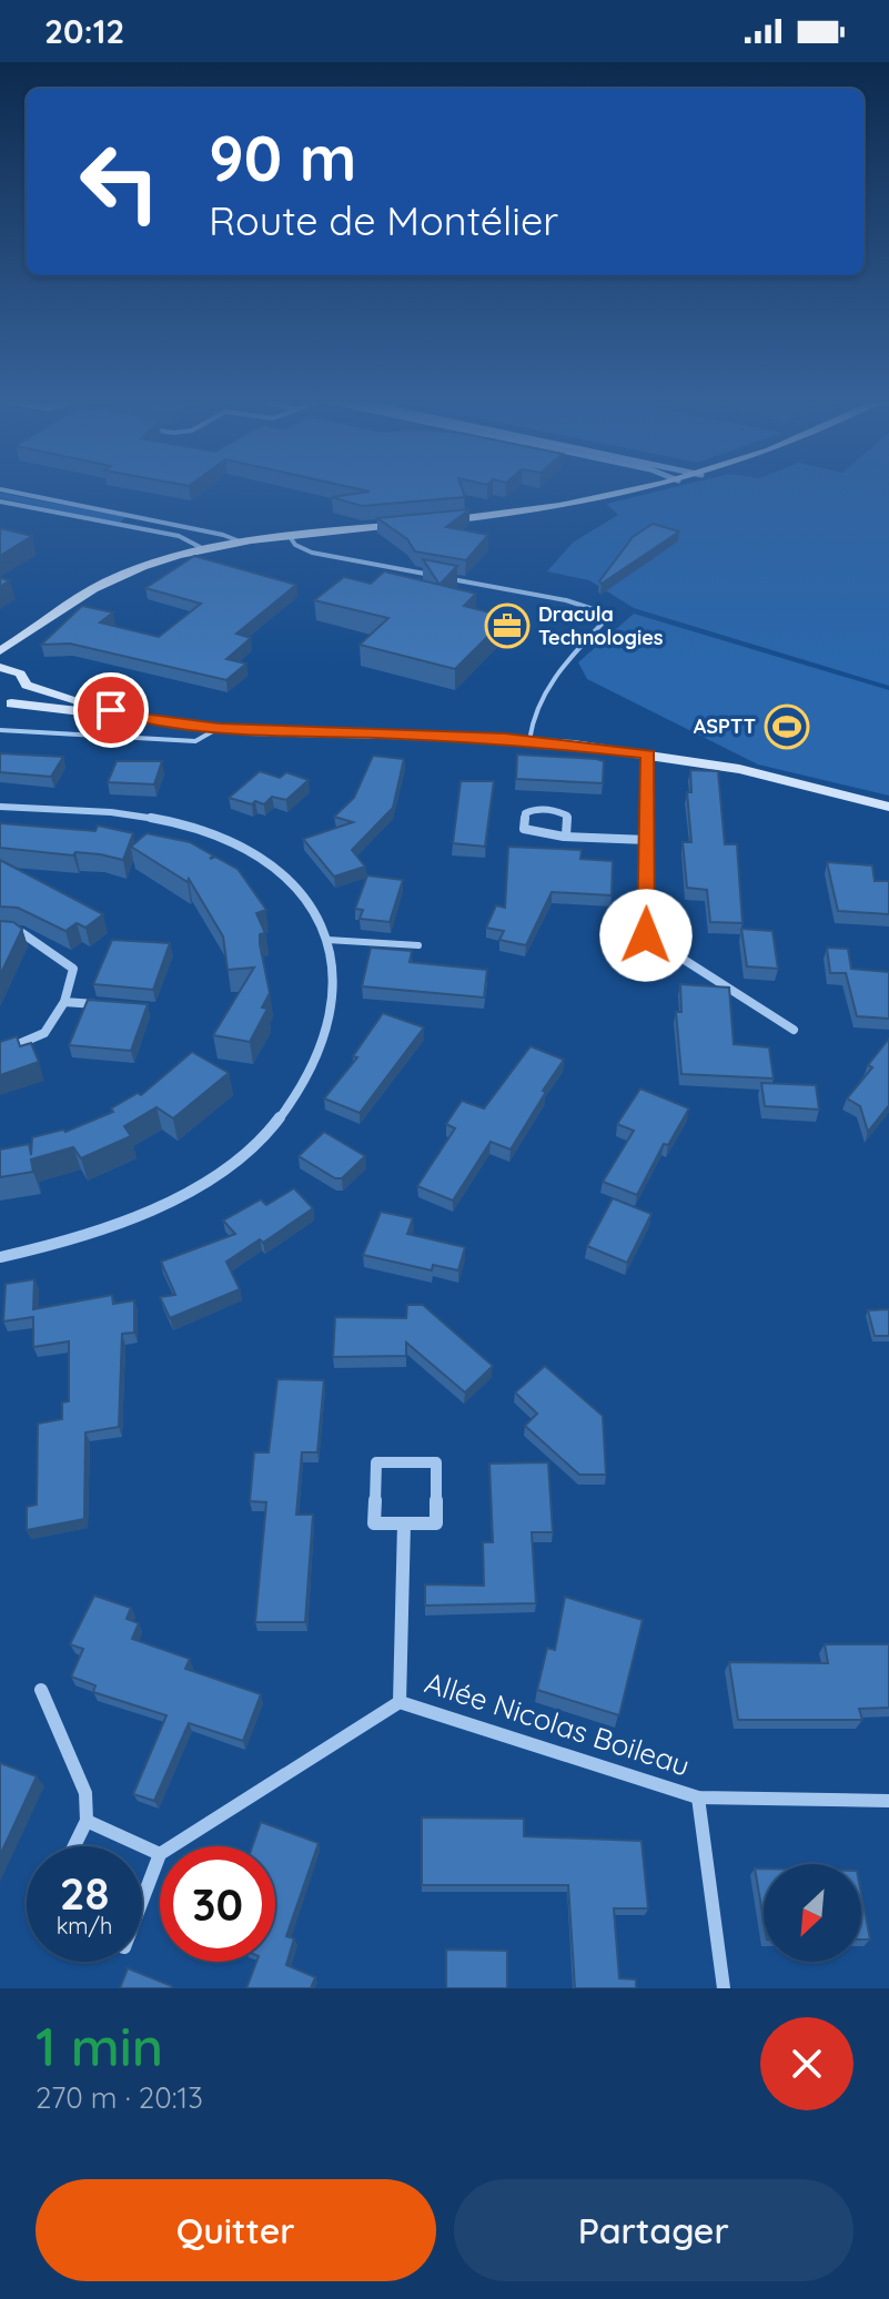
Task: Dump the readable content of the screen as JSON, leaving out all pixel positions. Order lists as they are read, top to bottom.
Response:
{
  "streets": {
    "street": ["Allée Nicolas Boileau"]
  },
  "places": {
    "office": ["Dracula Technologies"],
    "sports": ["ASPTT"]
  },
  "north": "bottom left",
  "page": {
    "status": "20:12",
    "turn": ["90 m", "Route de Montélier"],
    "speed": "28 km/h",
    "limit": "30",
    "heading": ["1 min", "270 m · 20:13"],
    "buttons": ["Quitter", "Partager"]
  }
}
